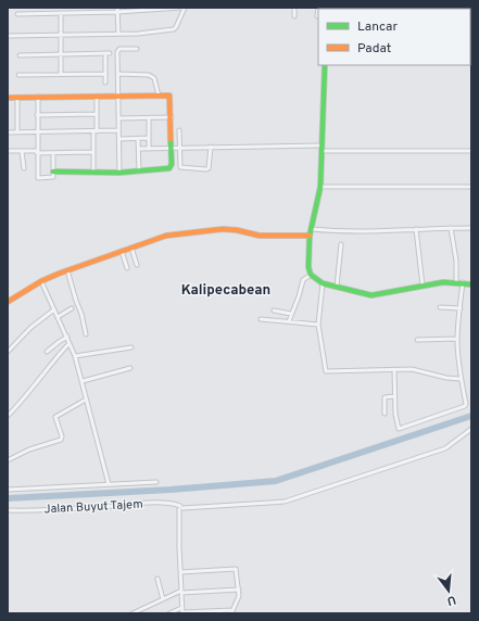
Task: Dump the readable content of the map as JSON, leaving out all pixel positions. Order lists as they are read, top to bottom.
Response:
{
  "streets": {
    "street": ["Jalan Buyut Tajem"]
  },
  "districts": ["Kalipecabean"],
  "legend": ["Lancar", "Padat"],
  "north": "bottom"
}
